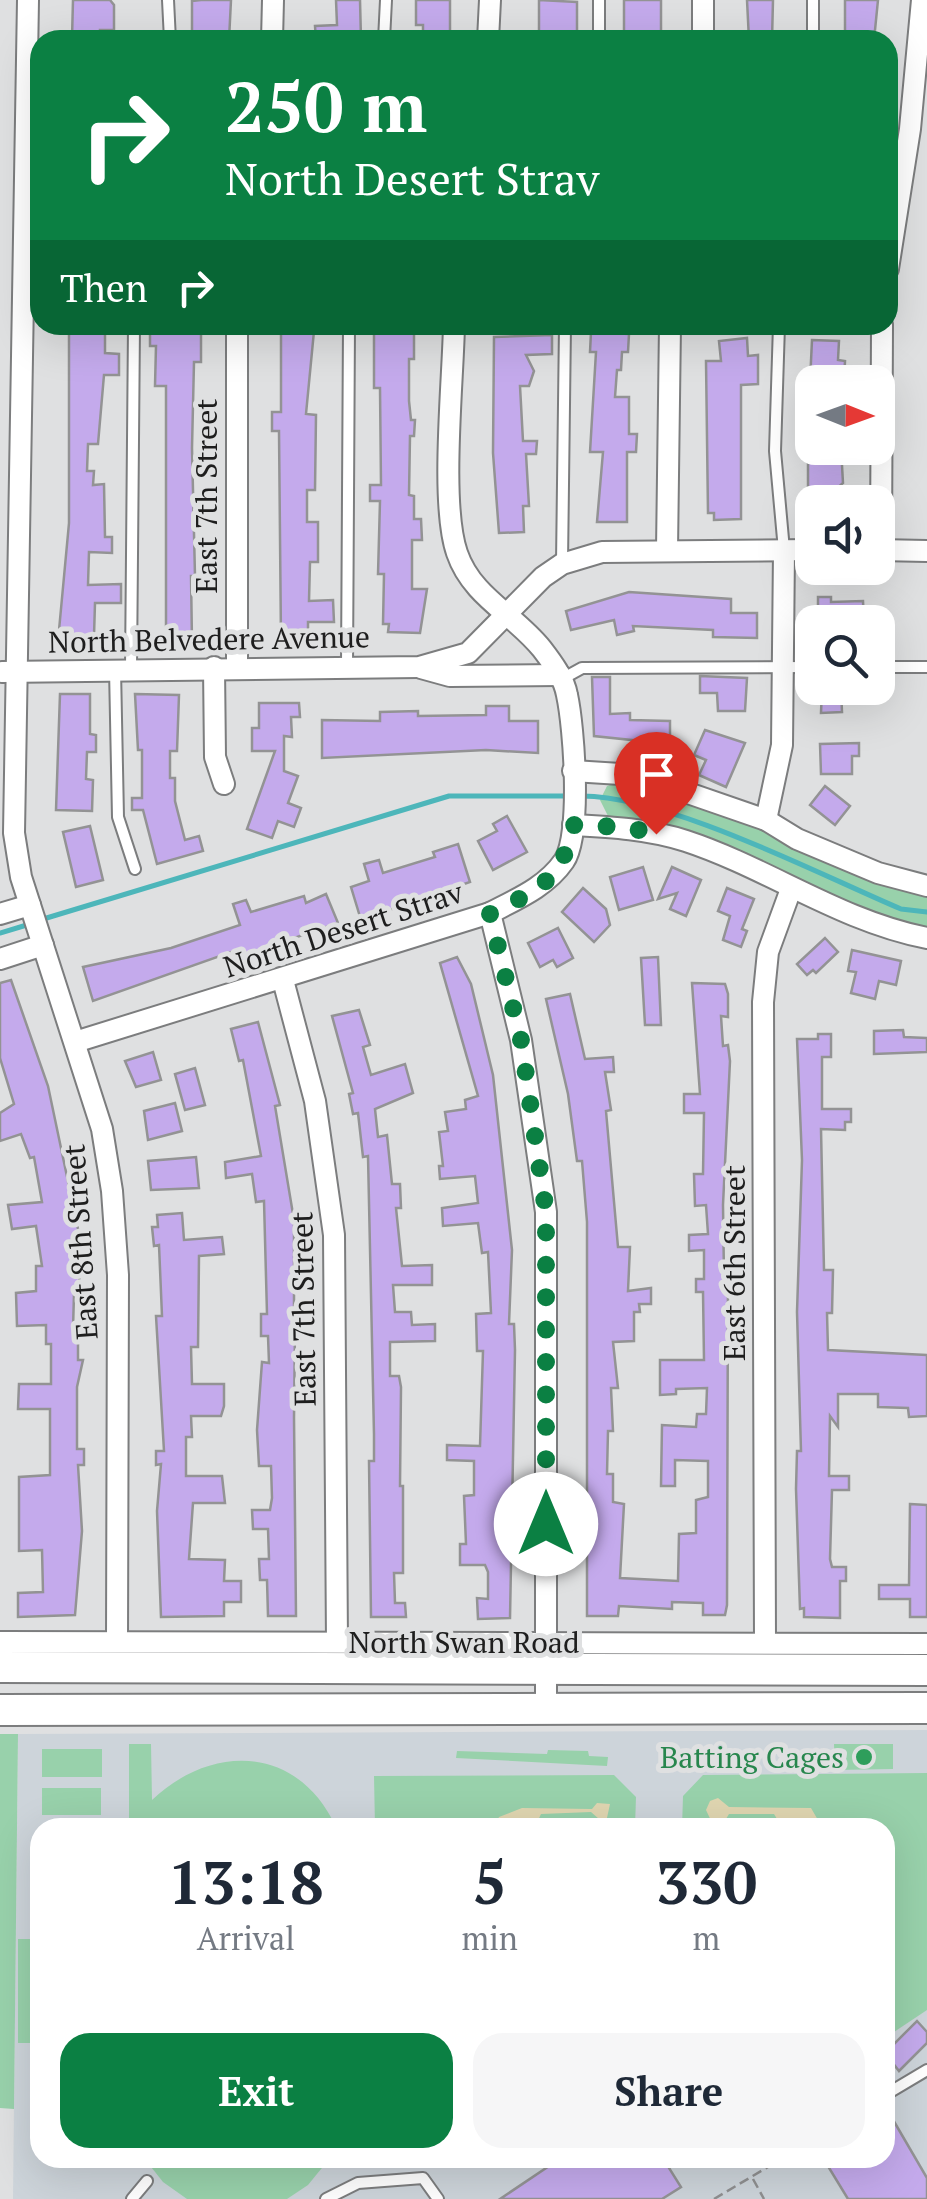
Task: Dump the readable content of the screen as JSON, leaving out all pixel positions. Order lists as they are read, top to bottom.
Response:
{
  "streets": {
    "main road": ["North Swan Road"],
    "street": [
      "East 7th Street",
      "North Belvedere Avenue",
      "North Desert Strav",
      "East 8th Street",
      "East 6th Street"
    ]
  },
  "crossings": [
    ["East 7th Street", "North Belvedere Avenue"],
    ["East 7th Street", "North Desert Strav"],
    ["East 7th Street", "North Swan Road"],
    ["North Belvedere Avenue", "East 8th Street"],
    ["North Desert Strav", "East 8th Street"],
    ["East 8th Street", "North Swan Road"],
    ["East 6th Street", "North Swan Road"]
  ],
  "places": ["Batting Cages"],
  "north": "right",
  "page": {
    "turn": ["250 m", "North Desert Strav"],
    "then": "Then",
    "eta": [
      "13:18",
      "Arrival",
      "5",
      "min",
      "330",
      "m"
    ],
    "buttons": ["Exit", "Share"]
  }
}
